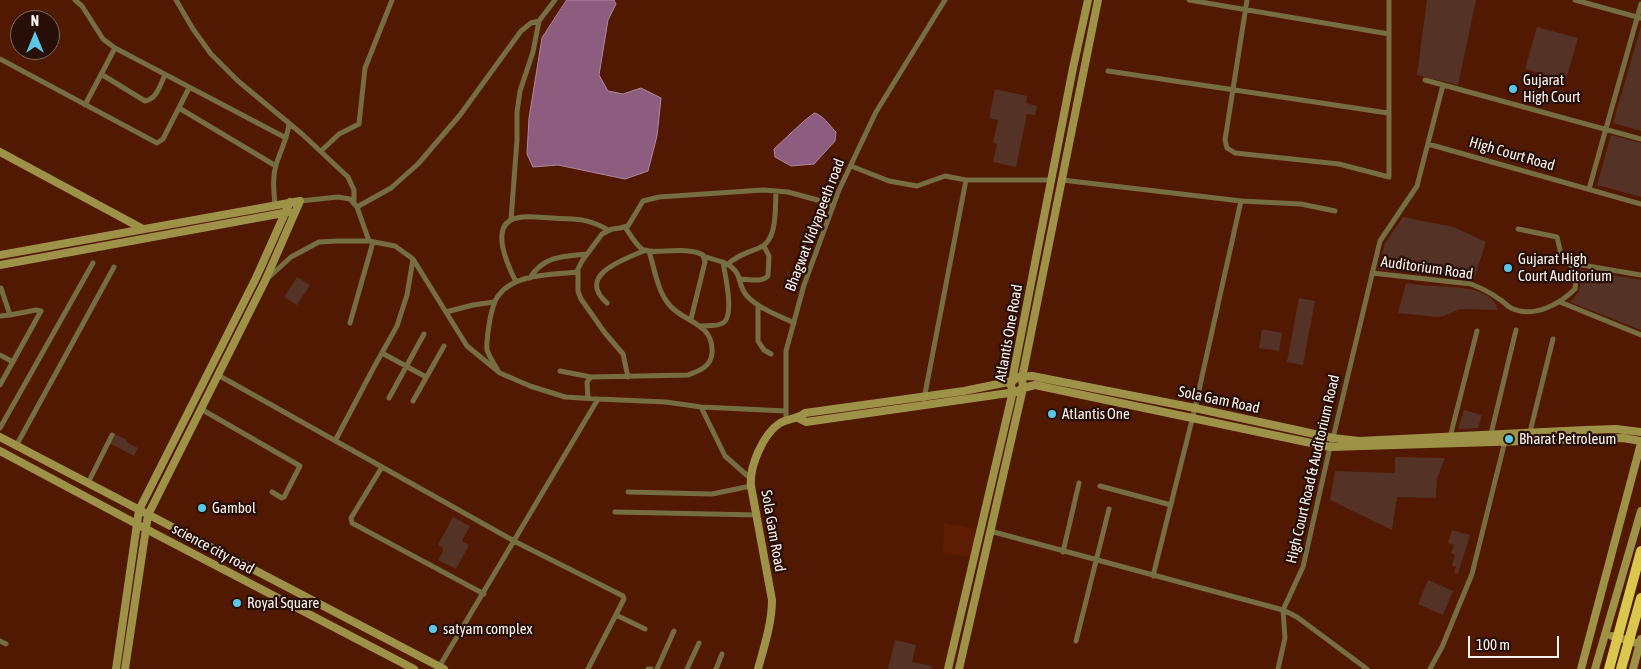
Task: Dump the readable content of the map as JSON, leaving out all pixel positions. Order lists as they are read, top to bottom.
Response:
{
  "streets": {
    "street": [
      "High Court Road",
      "Bhagwat Vidyapeeth road",
      "Auditorium Road",
      "Atlantis One Road",
      "Sola Gam Road",
      "High Court Road & Auditorium Road",
      "science city road"
    ]
  },
  "crossings": [
    ["Bhagwat Vidyapeeth road", "Sola Gam Road"],
    ["Auditorium Road", "High Court Road & Auditorium Road"],
    ["Atlantis One Road", "Sola Gam Road"],
    ["Sola Gam Road", "High Court Road & Auditorium Road"]
  ],
  "places": [
    "Gujarat High Court",
    "Gujarat High Court Auditorium",
    "Atlantis One",
    "Bharat Petroleum",
    "Gambol",
    "Royal Square",
    "satyam complex"
  ],
  "scale_bar": "100 m",
  "north": "top"
}
